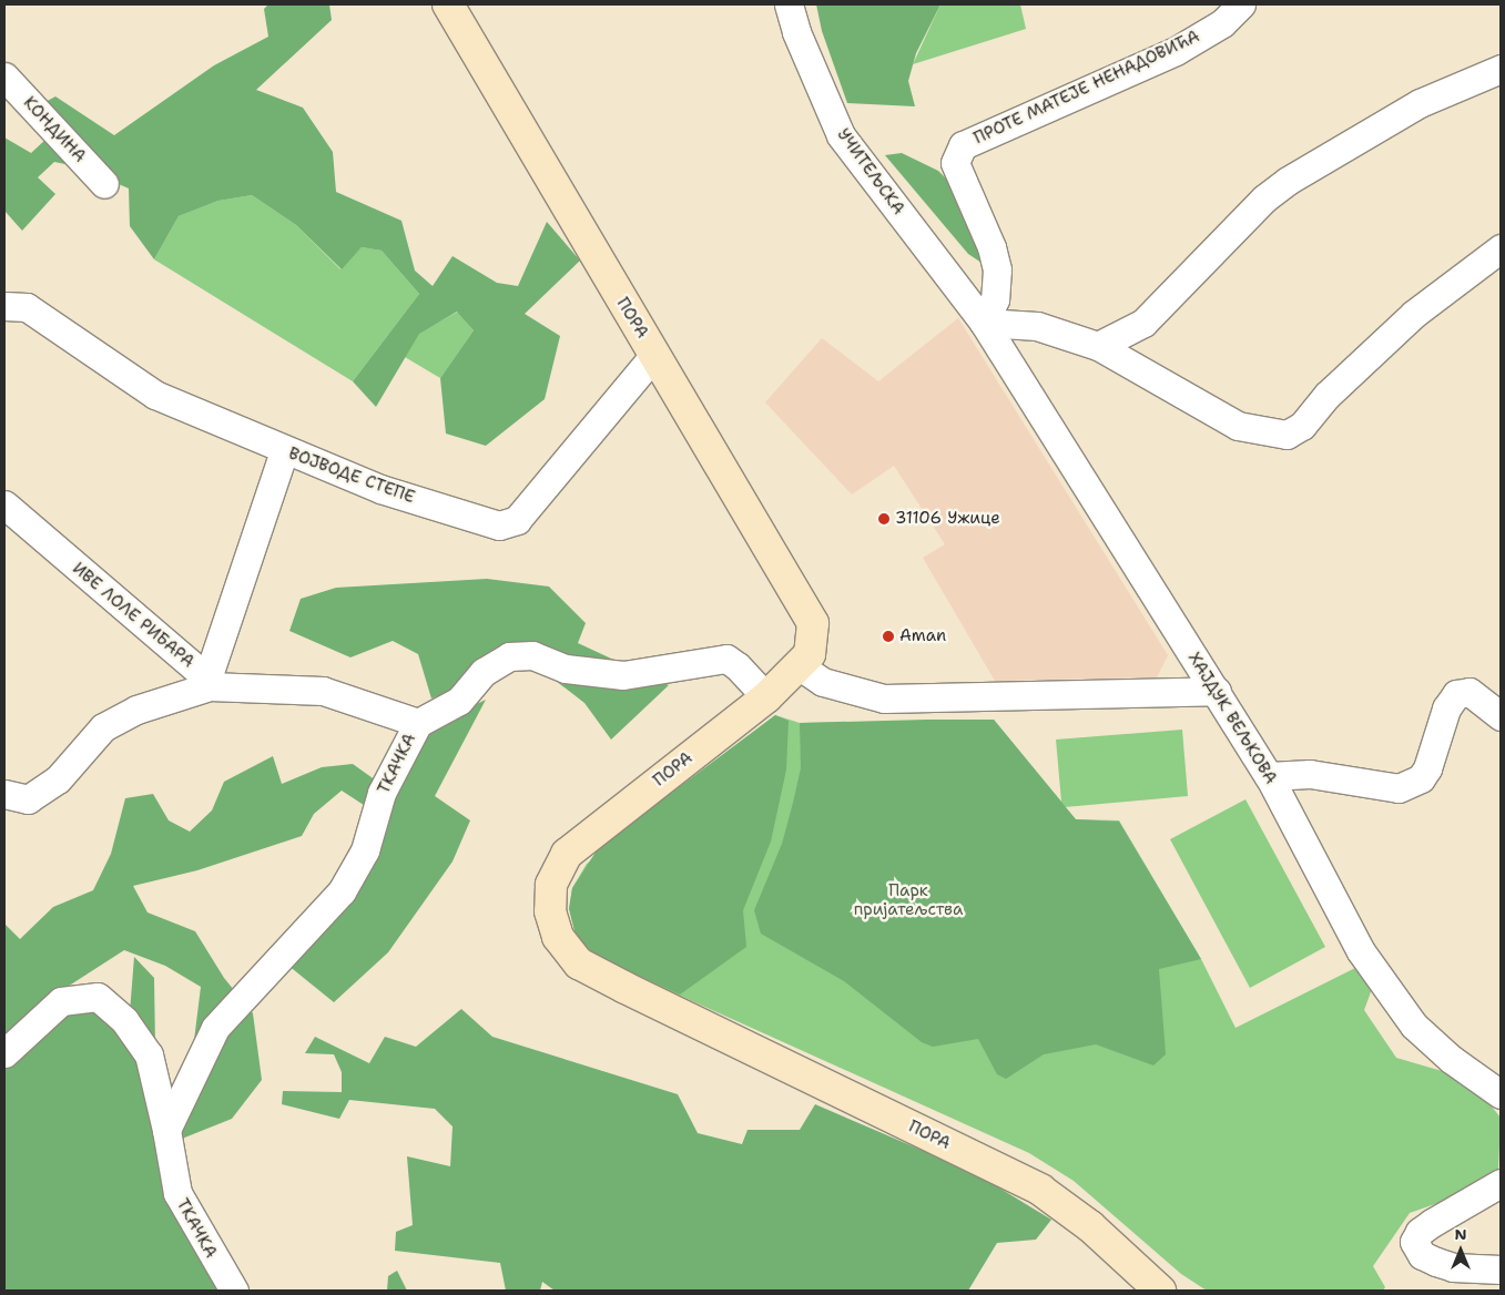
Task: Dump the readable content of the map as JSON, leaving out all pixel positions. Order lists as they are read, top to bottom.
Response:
{
  "streets": {
    "street": [
      "ПРОТЕ МАТЕЈЕ НЕНАДОВИЋА",
      "КОНДИНА",
      "УЧИТЕЉСКА",
      "ПОРА",
      "ВОЈВОДЕ СТЕПЕ",
      "ИВЕ ЛОЛЕ РИБАРА",
      "ХАЈДУК ВЕЉКОВА",
      "ТКАЧКА"
    ]
  },
  "crossings": [
    ["ПРОТЕ МАТЕЈЕ НЕНАДОВИЋА", "УЧИТЕЉСКА"],
    ["ПРОТЕ МАТЕЈЕ НЕНАДОВИЋА", "ХАЈДУК ВЕЉКОВА"],
    ["УЧИТЕЉСКА", "ХАЈДУК ВЕЉКОВА"],
    ["ПОРА", "ВОЈВОДЕ СТЕПЕ"],
    ["ПОРА", "ТКАЧКА"],
    ["ВОЈВОДЕ СТЕПЕ", "ИВЕ ЛОЛЕ РИБАРА"]
  ],
  "parks": ["Парк пријатељства"],
  "places": ["31106 Ужице", "Aman"],
  "north": "top"
}
